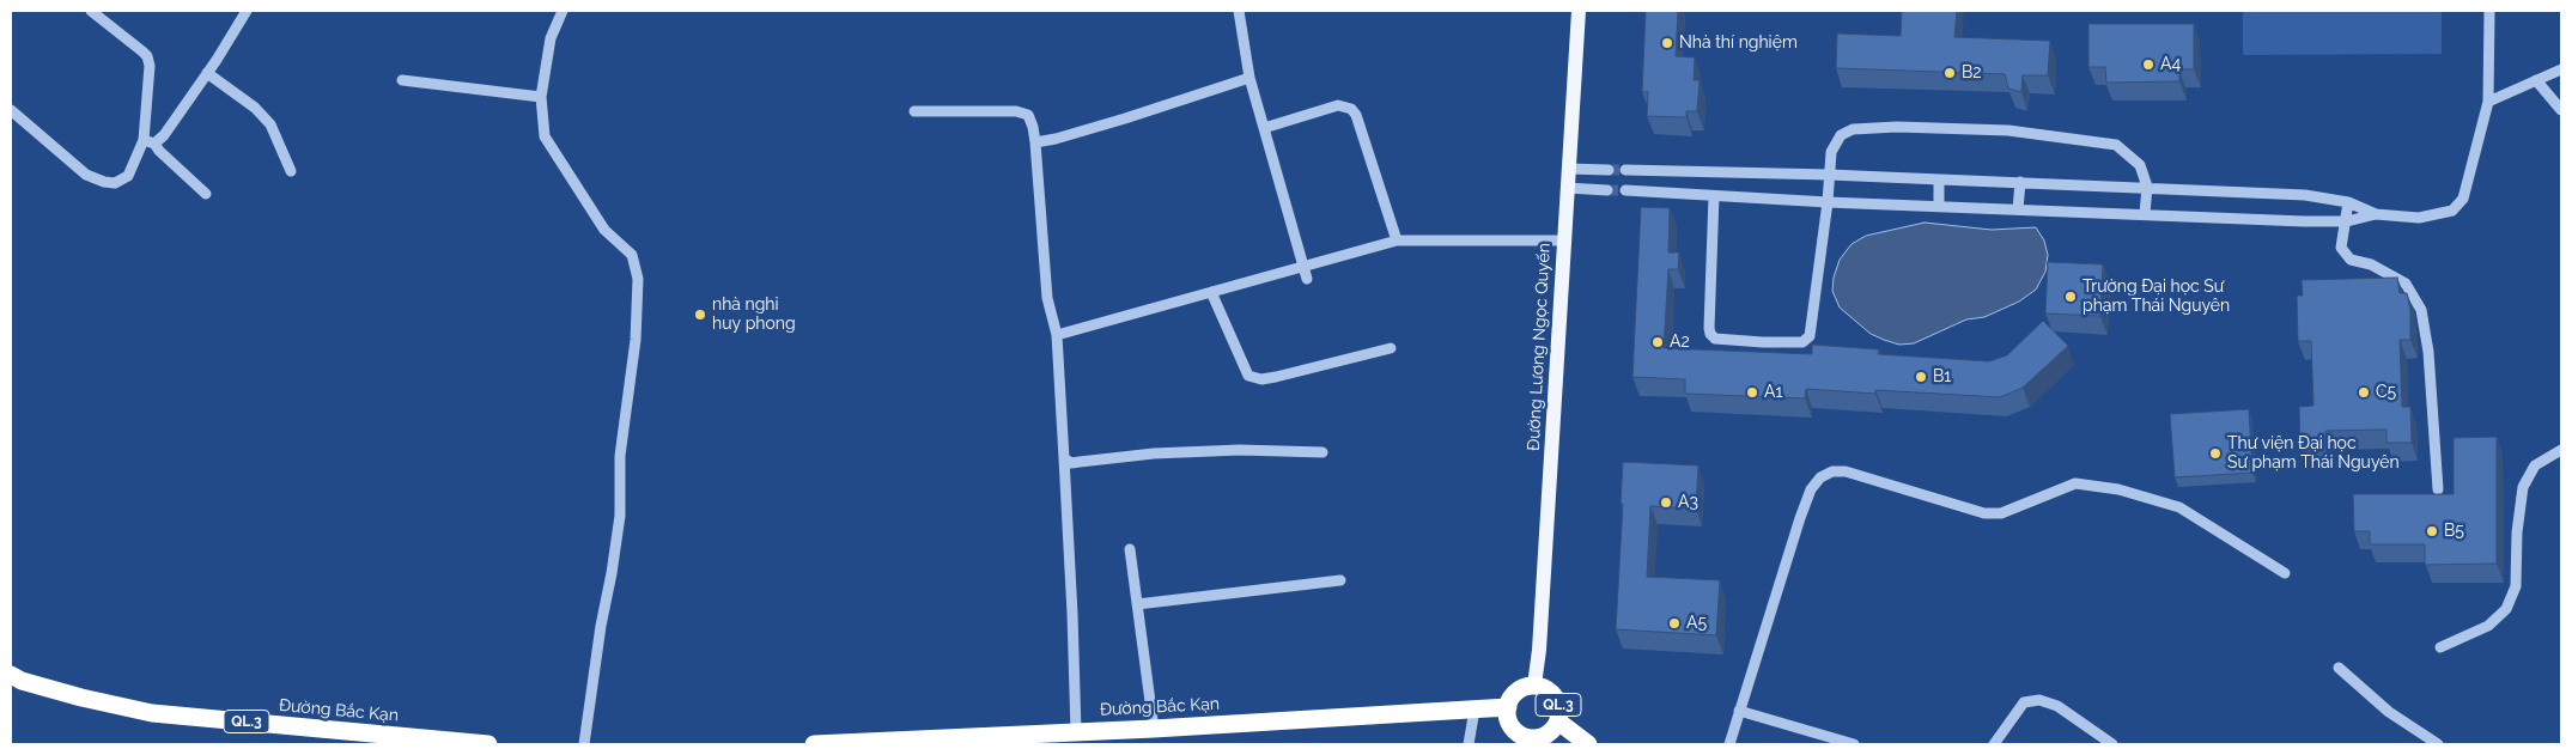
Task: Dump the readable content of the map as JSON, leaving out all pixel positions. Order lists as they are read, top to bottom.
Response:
{
  "streets": {
    "highway": ["QL.3", "Đường Bắc Kạn"],
    "main road": ["Đường Lương Ngọc Quyến"]
  },
  "crossings": [
    ["Đường Lương Ngọc Quyến", "QL.3"],
    ["Đường Lương Ngọc Quyến", "Đường Bắc Kạn"],
    ["QL.3", "Đường Bắc Kạn"]
  ],
  "places": [
    "Nhà thí nghiệm",
    "A4",
    "B2",
    "Trường Đại học Sư phạm Thái Nguyên",
    "nhà nghỉ huy phong",
    "A2",
    "B1",
    "A1",
    "C5",
    "Thư viện Đại học Sư phạm Thái Nguyên",
    "A3",
    "B5",
    "A5"
  ]
}
